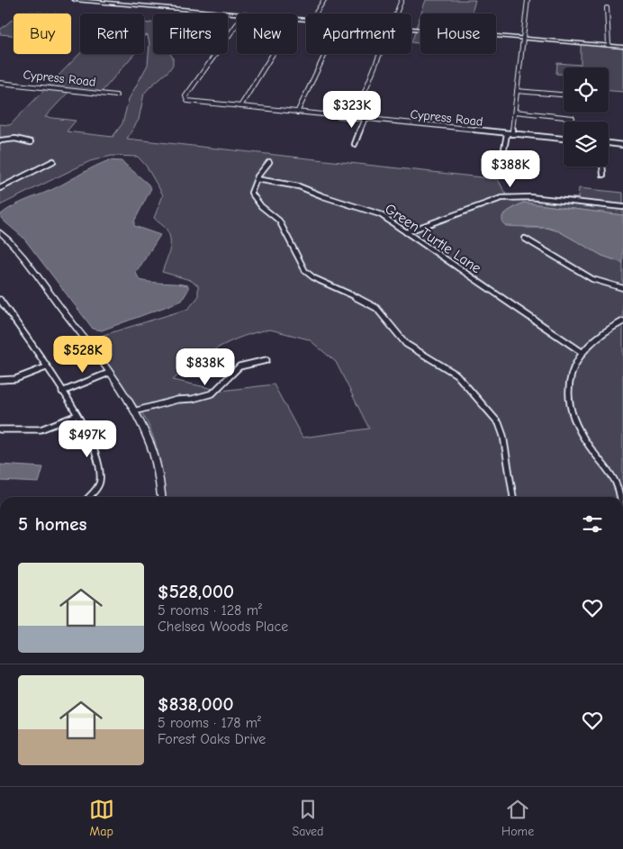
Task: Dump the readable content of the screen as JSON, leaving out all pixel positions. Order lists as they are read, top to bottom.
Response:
{
  "streets": {
    "street": ["Cypress Road", "Green Turtle Lane"]
  },
  "page": {
    "chip": [
      "Buy",
      "Rent",
      "Filters",
      "New",
      "Apartment",
      "House"
    ],
    "price": [
      "$323K",
      "$388K",
      "$528K",
      "$838K",
      "$497K"
    ],
    "heading": "5 homes",
    "list": [
      {
        "name": "$528,000",
        "note": "5 rooms · 128 m² · Chelsea Woods Place"
      },
      {
        "name": "$838,000",
        "note": "5 rooms · 178 m² · Forest Oaks Drive"
      }
    ],
    "tabs": ["Map", "Saved", "Home"]
  }
}
